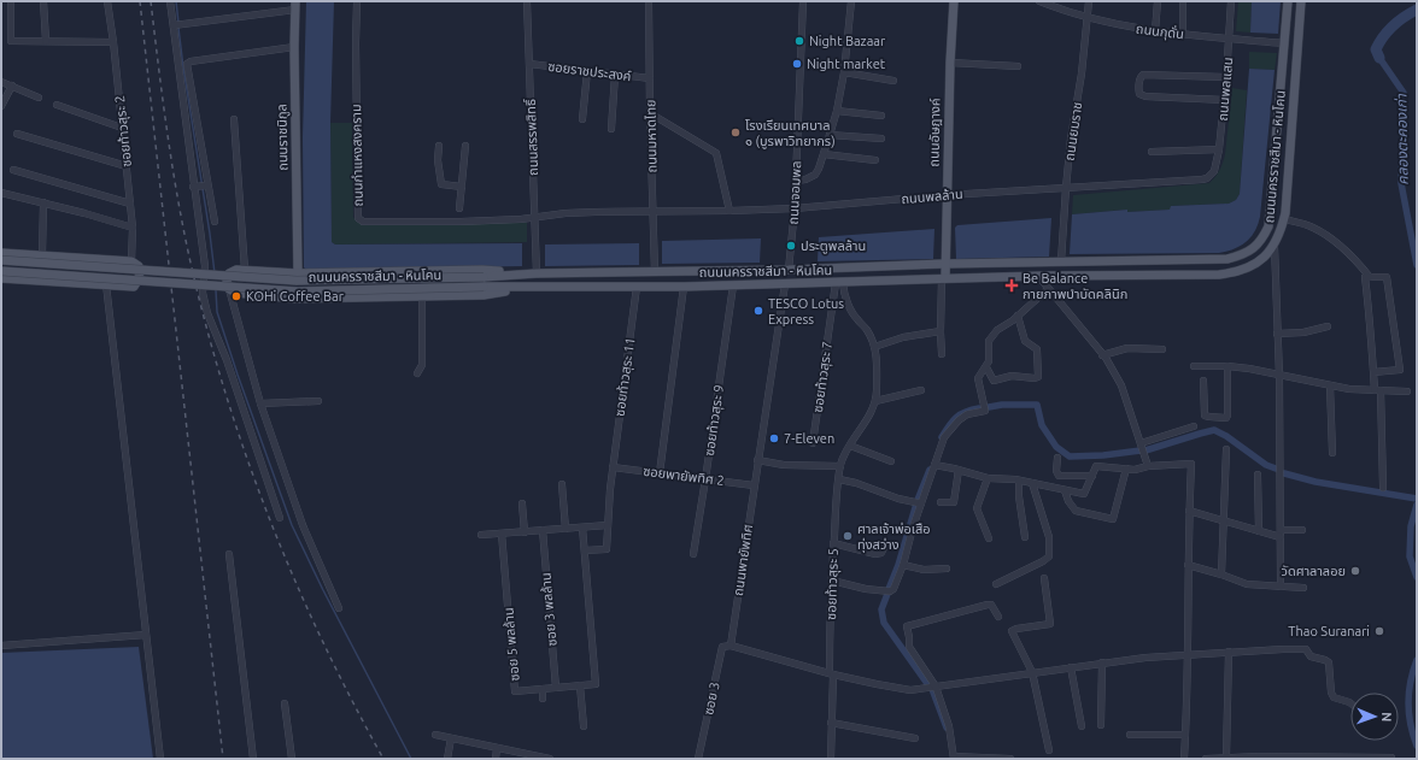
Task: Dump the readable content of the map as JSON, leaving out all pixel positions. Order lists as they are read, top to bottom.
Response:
{
  "streets": {
    "main road": ["ถนนอัษฎางค์", "ถนนราชนิกูล", "ถนนนครราชสีมา - หินโคน"],
    "street": [
      "ถนนกุดั่น",
      "ซอยราชประสงค์",
      "ถนนพลแสน",
      "ซอยท้าวสุระ 2",
      "ถนนยมราช",
      "ถนนมหาดไทย",
      "ถนนสรรพสิทธิ์",
      "ถนนกำแหงสงคราม",
      "ถนนจอมพล",
      "ถนนพลล้าน",
      "ซอยท้าวสุระ 11",
      "ซอยท้าวสุระ 7",
      "ซอยท้าวสุระ 9",
      "ซอยพายัพทิศ 2",
      "ถนนพายัพทิศ",
      "ซอยท้าวสุระ 5",
      "ซอย 3 พลล้าน",
      "ซอย 5 พลล้าน",
      "ซอย 3"
    ]
  },
  "crossings": [
    ["ถนนกุดั่น", "ถนนพลแสน"],
    ["ถนนกุดั่น", "ถนนยมราช"],
    ["ถนนกุดั่น", "ถนนนครราชสีมา - หินโคน"],
    ["ซอยราชประสงค์", "ถนนมหาดไทย"],
    ["ซอยราชประสงค์", "ถนนสรรพสิทธิ์"],
    ["ถนนพลแสน", "ถนนพลล้าน"],
    ["ถนนยมราช", "ถนนนครราชสีมา - หินโคน"],
    ["ถนนยมราช", "ถนนพลล้าน"],
    ["ถนนอัษฎางค์", "ถนนนครราชสีมา - หินโคน"],
    ["ถนนอัษฎางค์", "ถนนพลล้าน"],
    ["ถนนมหาดไทย", "ถนนนครราชสีมา - หินโคน"],
    ["ถนนมหาดไทย", "ถนนพลล้าน"],
    ["ถนนสรรพสิทธิ์", "ถนนกำแหงสงคราม"],
    ["ถนนสรรพสิทธิ์", "ถนนนครราชสีมา - หินโคน"],
    ["ถนนนครราชสีมา - หินโคน", "ถนนจอมพล"],
    ["ถนนนครราชสีมา - หินโคน", "ซอยท้าวสุระ 11"],
    ["ถนนนครราชสีมา - หินโคน", "ซอยท้าวสุระ 7"],
    ["ถนนนครราชสีมา - หินโคน", "ซอยท้าวสุระ 9"],
    ["ถนนนครราชสีมา - หินโคน", "ถนนพายัพทิศ"],
    ["ถนนนครราชสีมา - หินโคน", "ซอยท้าวสุระ 5"],
    ["ถนนจอมพล", "ถนนพลล้าน"],
    ["ซอยท้าวสุระ 11", "ซอยพายัพทิศ 2"],
    ["ซอยท้าวสุระ 11", "ซอย 5 พลล้าน"],
    ["ซอยท้าวสุระ 7", "ซอยท้าวสุระ 5"],
    ["ซอยท้าวสุระ 9", "ซอยพายัพทิศ 2"],
    ["ซอยพายัพทิศ 2", "ถนนพายัพทิศ"],
    ["ถนนพายัพทิศ", "ซอย 3"],
    ["ซอย 3 พลล้าน", "ซอย 5 พลล้าน"]
  ],
  "water": ["คลองตะคองเก่า"],
  "places": {
    "other": [
      "Night Bazaar",
      "Night market",
      "โรงเรียนเทศบาล ๑ (บูรพาวิทยากร)",
      "ประตูพลล้าน",
      "KOHi Coffee Bar",
      "TESCO Lotus Express",
      "7-Eleven",
      "ศาลเจ้าพ่อเสือ ทุ่งสว่าง",
      "วัดศาลาลอย",
      "Thao Suranari"
    ],
    "health": ["Be Balance กายภาพบำบัดคลินิก"]
  },
  "north": "right"
}
